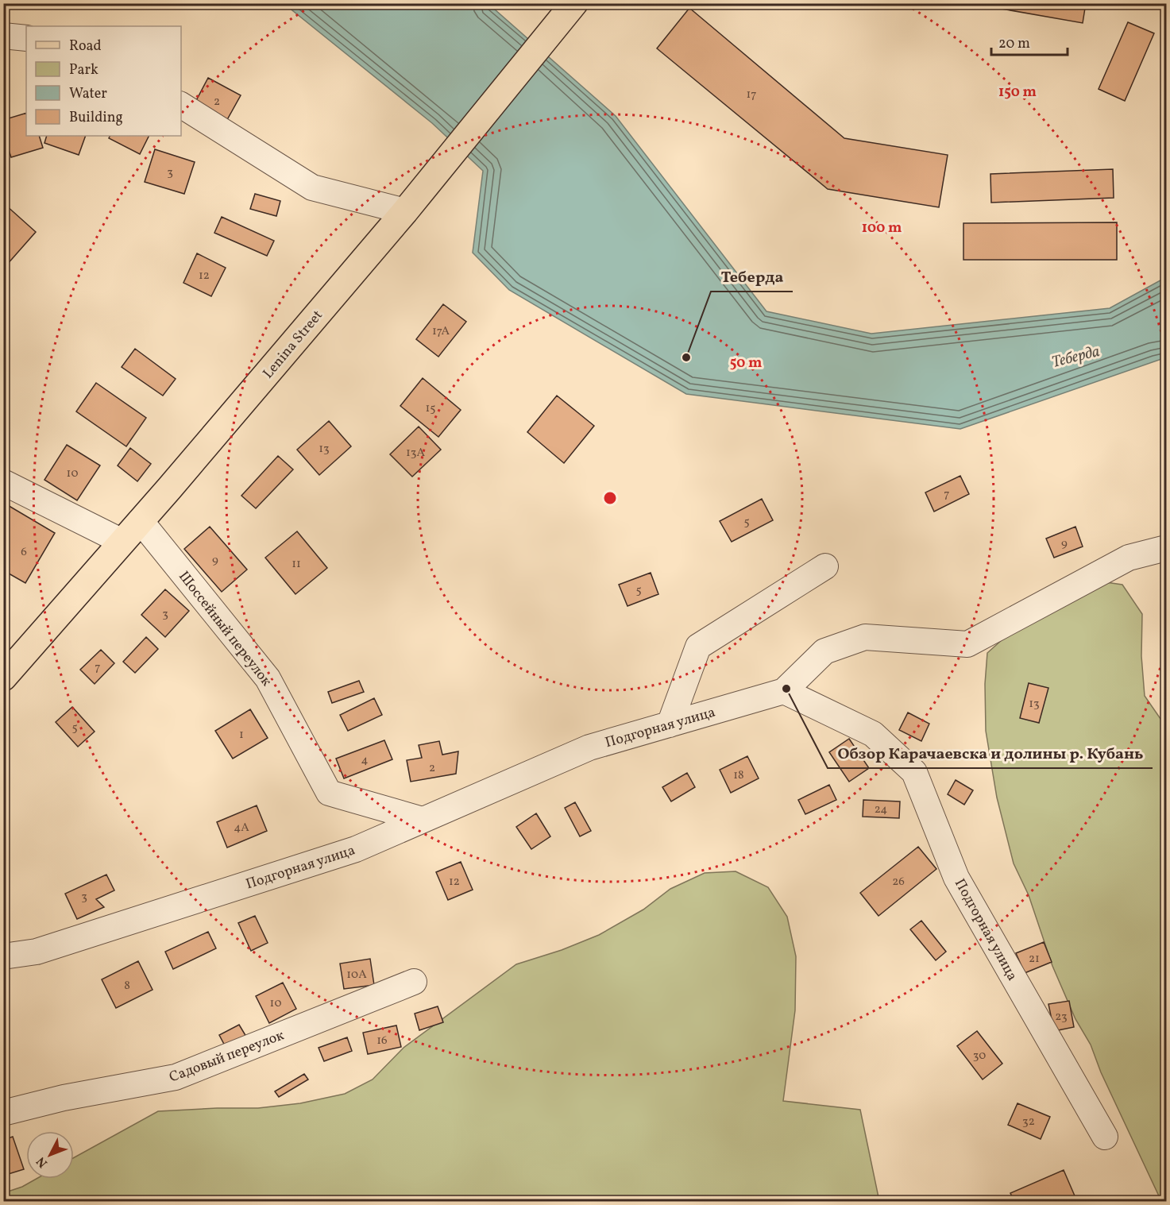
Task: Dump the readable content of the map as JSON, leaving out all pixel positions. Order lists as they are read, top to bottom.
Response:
{
  "streets": {
    "main road": ["Lenina Street"],
    "street": ["Шоссейный переулок", "Подгорная улица", "Садовый переулок"]
  },
  "crossings": [
    ["Lenina Street", "Шоссейный переулок"],
    ["Шоссейный переулок", "Подгорная улица"]
  ],
  "water": ["Теберда"],
  "places": ["Теберда", "Обзор Карачаевска и долины р. Кубань"],
  "house_numbers": [
    "17",
    "2",
    "3",
    "12",
    "17А",
    "15",
    "13",
    "13А",
    "10",
    "7",
    "5",
    "9",
    "6",
    "9",
    "11",
    "5",
    "3",
    "7",
    "13",
    "5",
    "1",
    "4",
    "2",
    "18",
    "24",
    "4А",
    "12",
    "26",
    "3",
    "21",
    "10А",
    "8",
    "10",
    "23",
    "16",
    "30",
    "32"
  ],
  "legend": [
    "Road",
    "Park",
    "Water",
    "Building"
  ],
  "scale_bar": "20 m",
  "north": "bottom left",
  "rings": ["150 m", "100 m", "50 m"]
}
